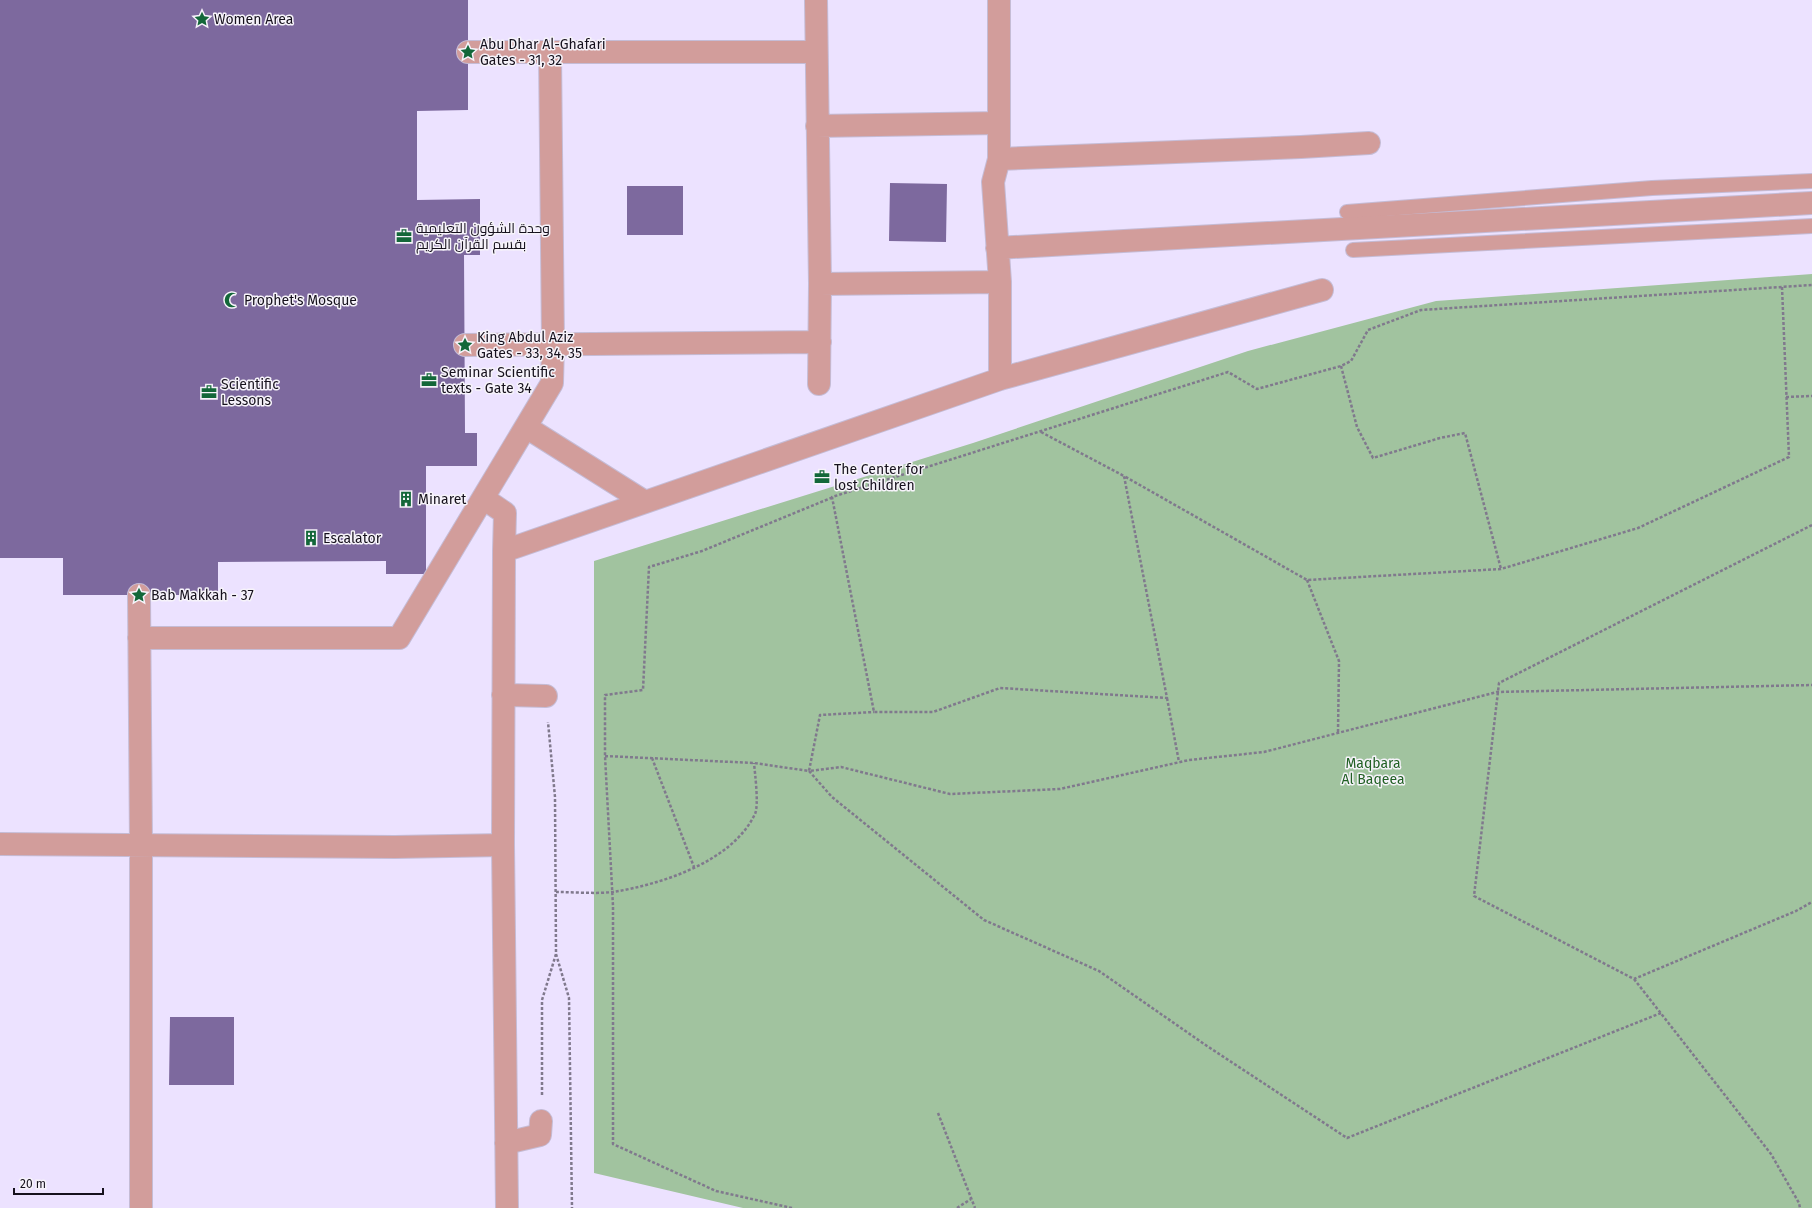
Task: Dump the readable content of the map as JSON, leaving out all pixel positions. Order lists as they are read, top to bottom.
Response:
{
  "parks": ["Maqbara Al Baqeea"],
  "places": {
    "place": [
      "Women Area",
      "Abu Dhar Al-Ghafari Gates - 31, 32",
      "King Abdul Aziz Gates - 33, 34, 35",
      "Bab Makkah - 37"
    ],
    "office": [
      "وحدة الشؤون التعليمية بقسم القرآن الكريم",
      "Seminar Scientific texts - Gate 34",
      "Scientific Lessons",
      "The Center for lost Children"
    ],
    "mosque": ["Prophet's Mosque"],
    "building": ["Minaret", "Escalator"]
  },
  "scale_bar": "20 m"
}
